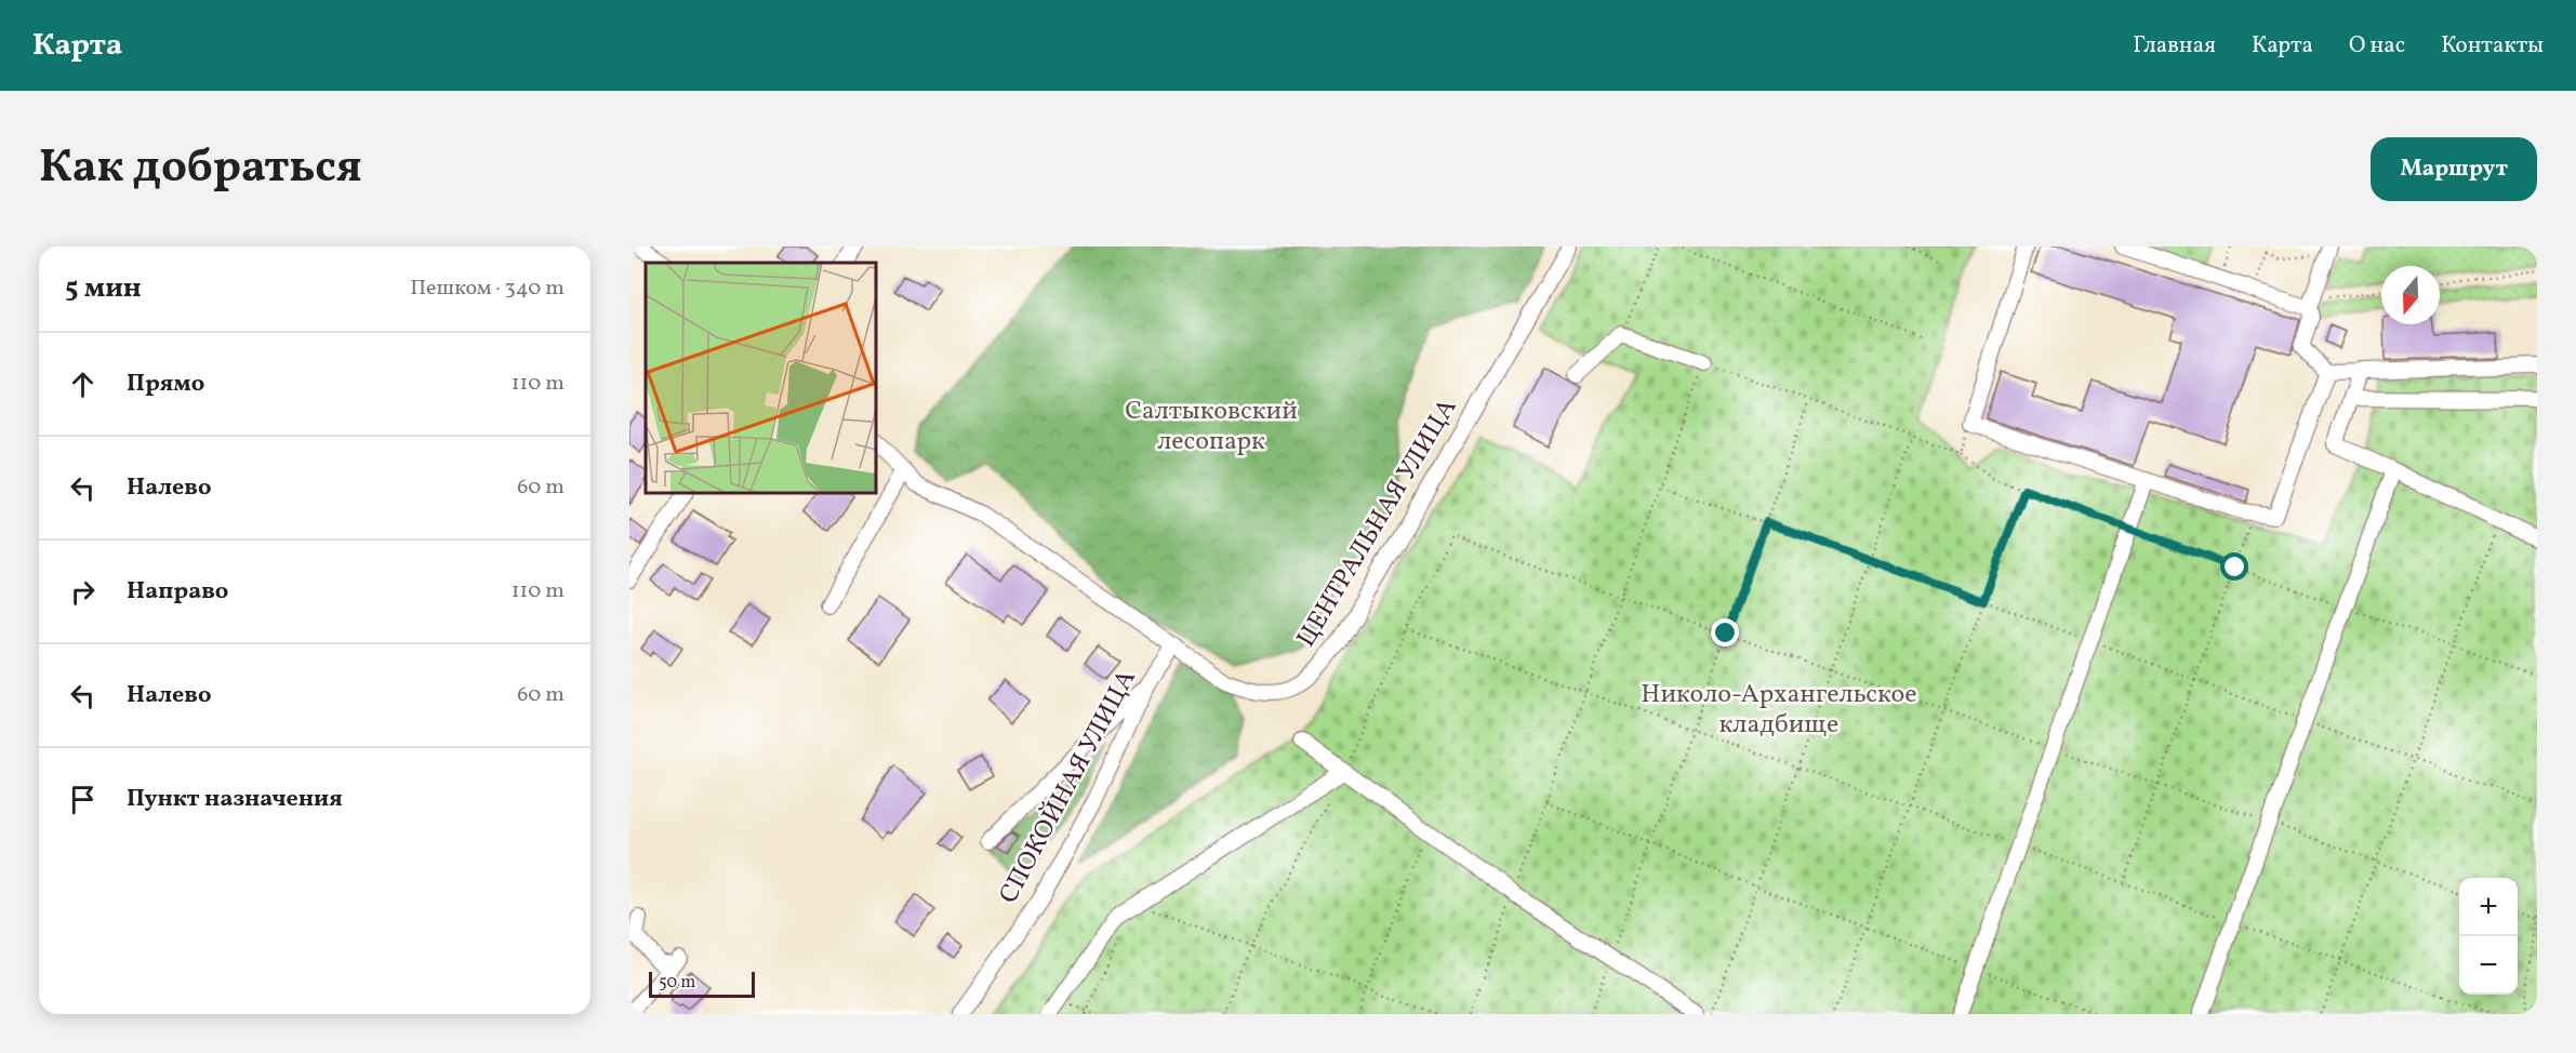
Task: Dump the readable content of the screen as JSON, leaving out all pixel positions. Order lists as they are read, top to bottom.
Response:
{
  "streets": {
    "street": ["ЦЕНТРАЛЬНАЯ УЛИЦА", "СПОКОЙНАЯ УЛИЦА"]
  },
  "crossings": [
    ["ЦЕНТРАЛЬНАЯ УЛИЦА", "СПОКОЙНАЯ УЛИЦА"]
  ],
  "parks": ["Салтыковский лесопарк", "Николо-Архангельское кладбище"],
  "scale_bar": "50 m",
  "north": "bottom",
  "page": {
    "header": "Карта",
    "nav": [
      "Главная",
      "Карта",
      "О нас",
      "Контакты"
    ],
    "title": "Как добраться",
    "buttons": "Маршрут",
    "heading": ["5 мин", "Пешком · 340 m"],
    "list": [
      ["Прямо", "110 m"],
      ["Налево", "60 m"],
      ["Направо", "110 m"],
      ["Налево", "60 m"],
      "Пункт назначения"
    ],
    "map_buttons": ["+", "−"],
    "scale": "50 m"
  }
}
